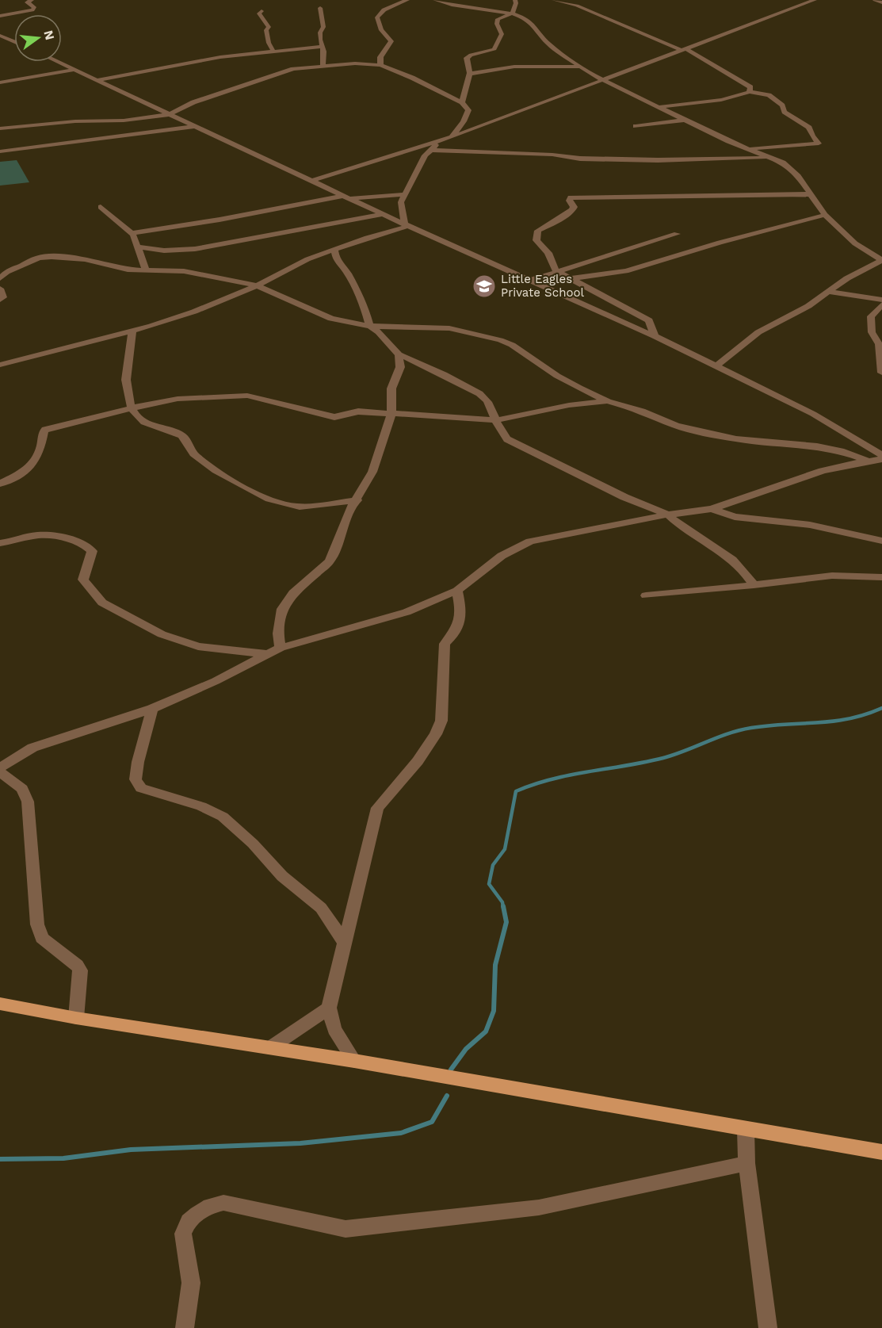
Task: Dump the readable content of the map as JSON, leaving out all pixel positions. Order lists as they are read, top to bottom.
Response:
{
  "places": {
    "school or university": ["Little Eagles Private School"]
  },
  "north": "right"
}
